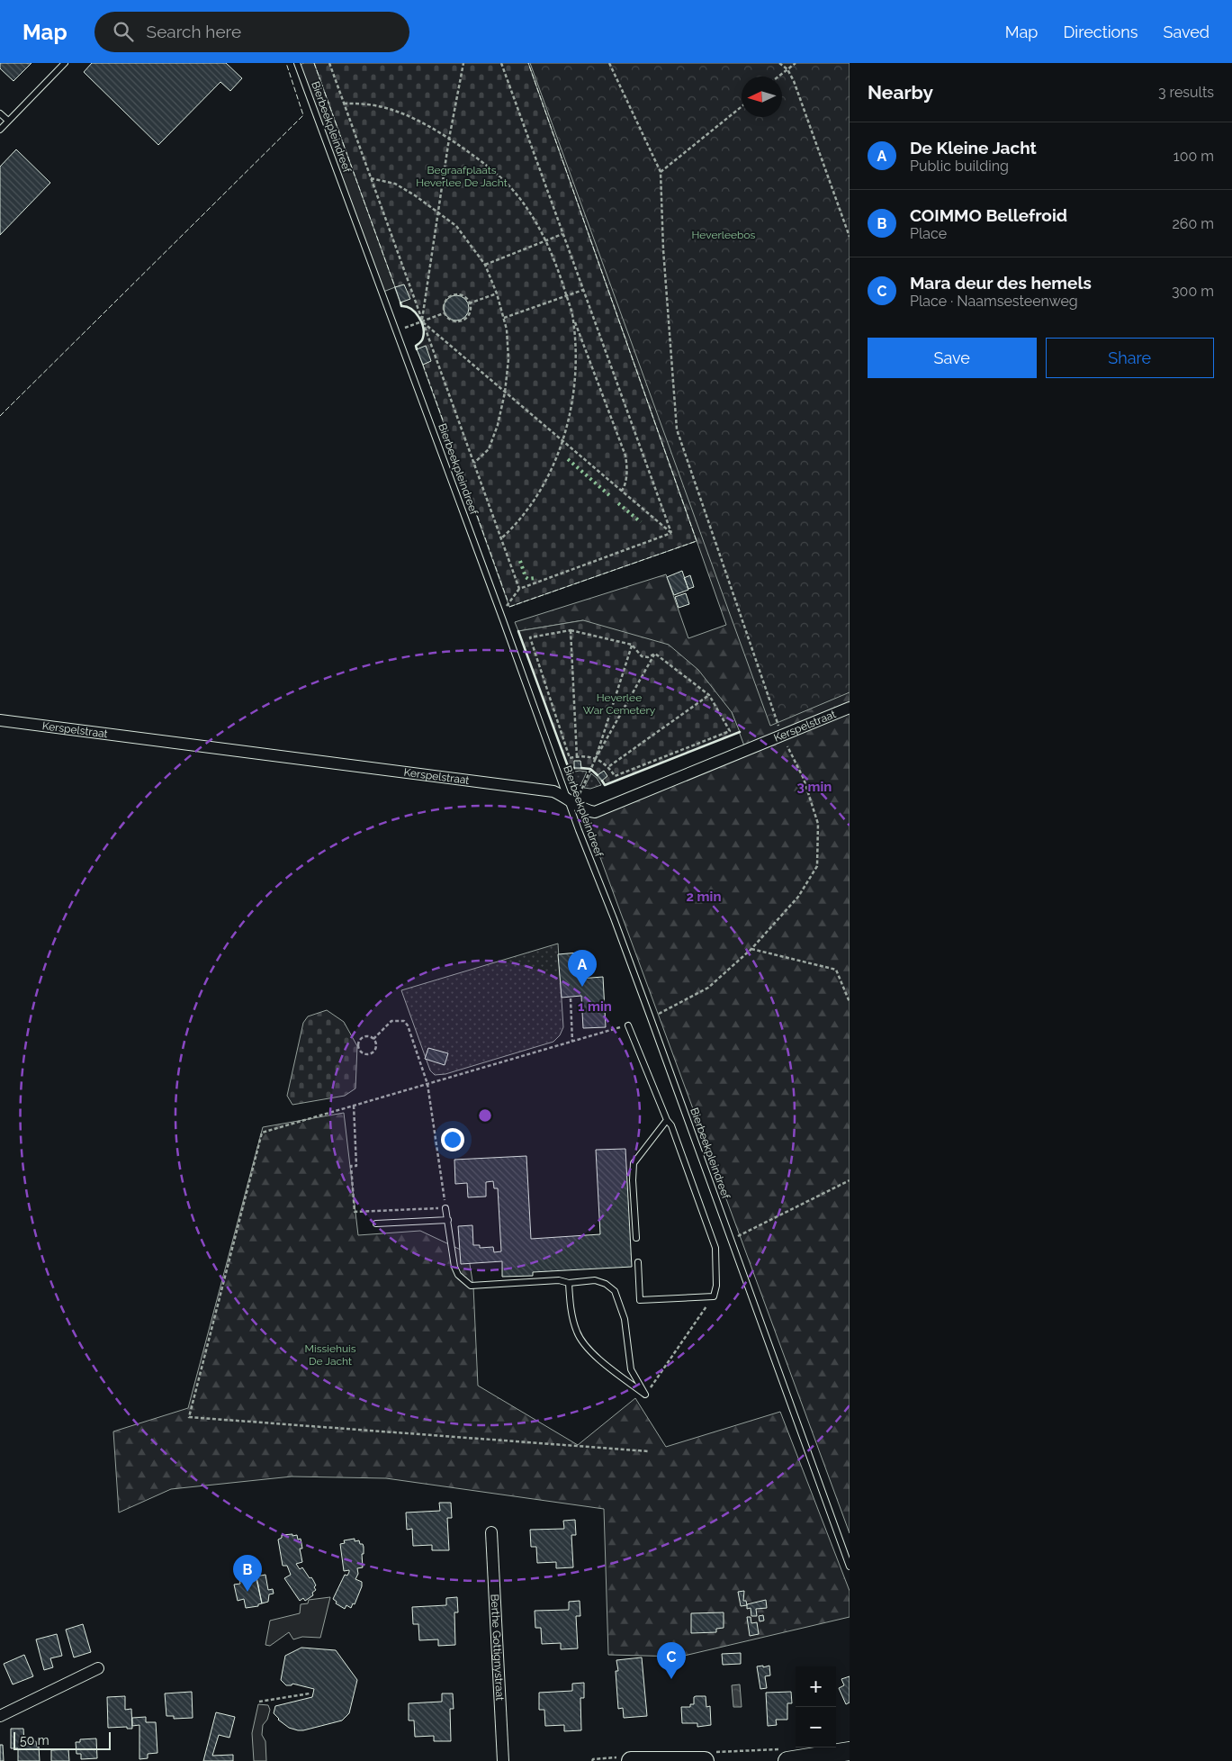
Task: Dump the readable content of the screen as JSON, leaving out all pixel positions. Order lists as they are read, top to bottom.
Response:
{
  "streets": {
    "street": ["Kerspelstraat", "Berthe Gottignystraat"],
    "lane": ["Bierbeekpleindreef"]
  },
  "crossings": [
    ["Bierbeekpleindreef", "Kerspelstraat"]
  ],
  "parks": [
    "Begraafplaats Heverlee De Jacht",
    "Heverleebos",
    "Heverlee War Cemetery",
    "Missiehuis De Jacht"
  ],
  "scale_bar": "50 m",
  "north": "left",
  "page": {
    "header": "Map",
    "search": "Search here",
    "nav": ["Map", "Directions", "Saved"],
    "heading": ["Nearby", "3 results"],
    "list": [
      {
        "mark": "A",
        "name": "De Kleine Jacht",
        "note": "Public building",
        "value": "100 m"
      },
      {
        "mark": "B",
        "name": "COIMMO Bellefroid",
        "note": "Place",
        "value": "260 m"
      },
      {
        "mark": "C",
        "name": "Mara deur des hemels",
        "note": "Place · Naamsesteenweg",
        "value": "300 m"
      }
    ],
    "buttons": ["Save", "Share"],
    "pins": ["A", "B", "C"],
    "map_buttons": ["+", "−"],
    "scale": "50 m"
  },
  "rings": ["3 min", "2 min", "1 min"]
}
